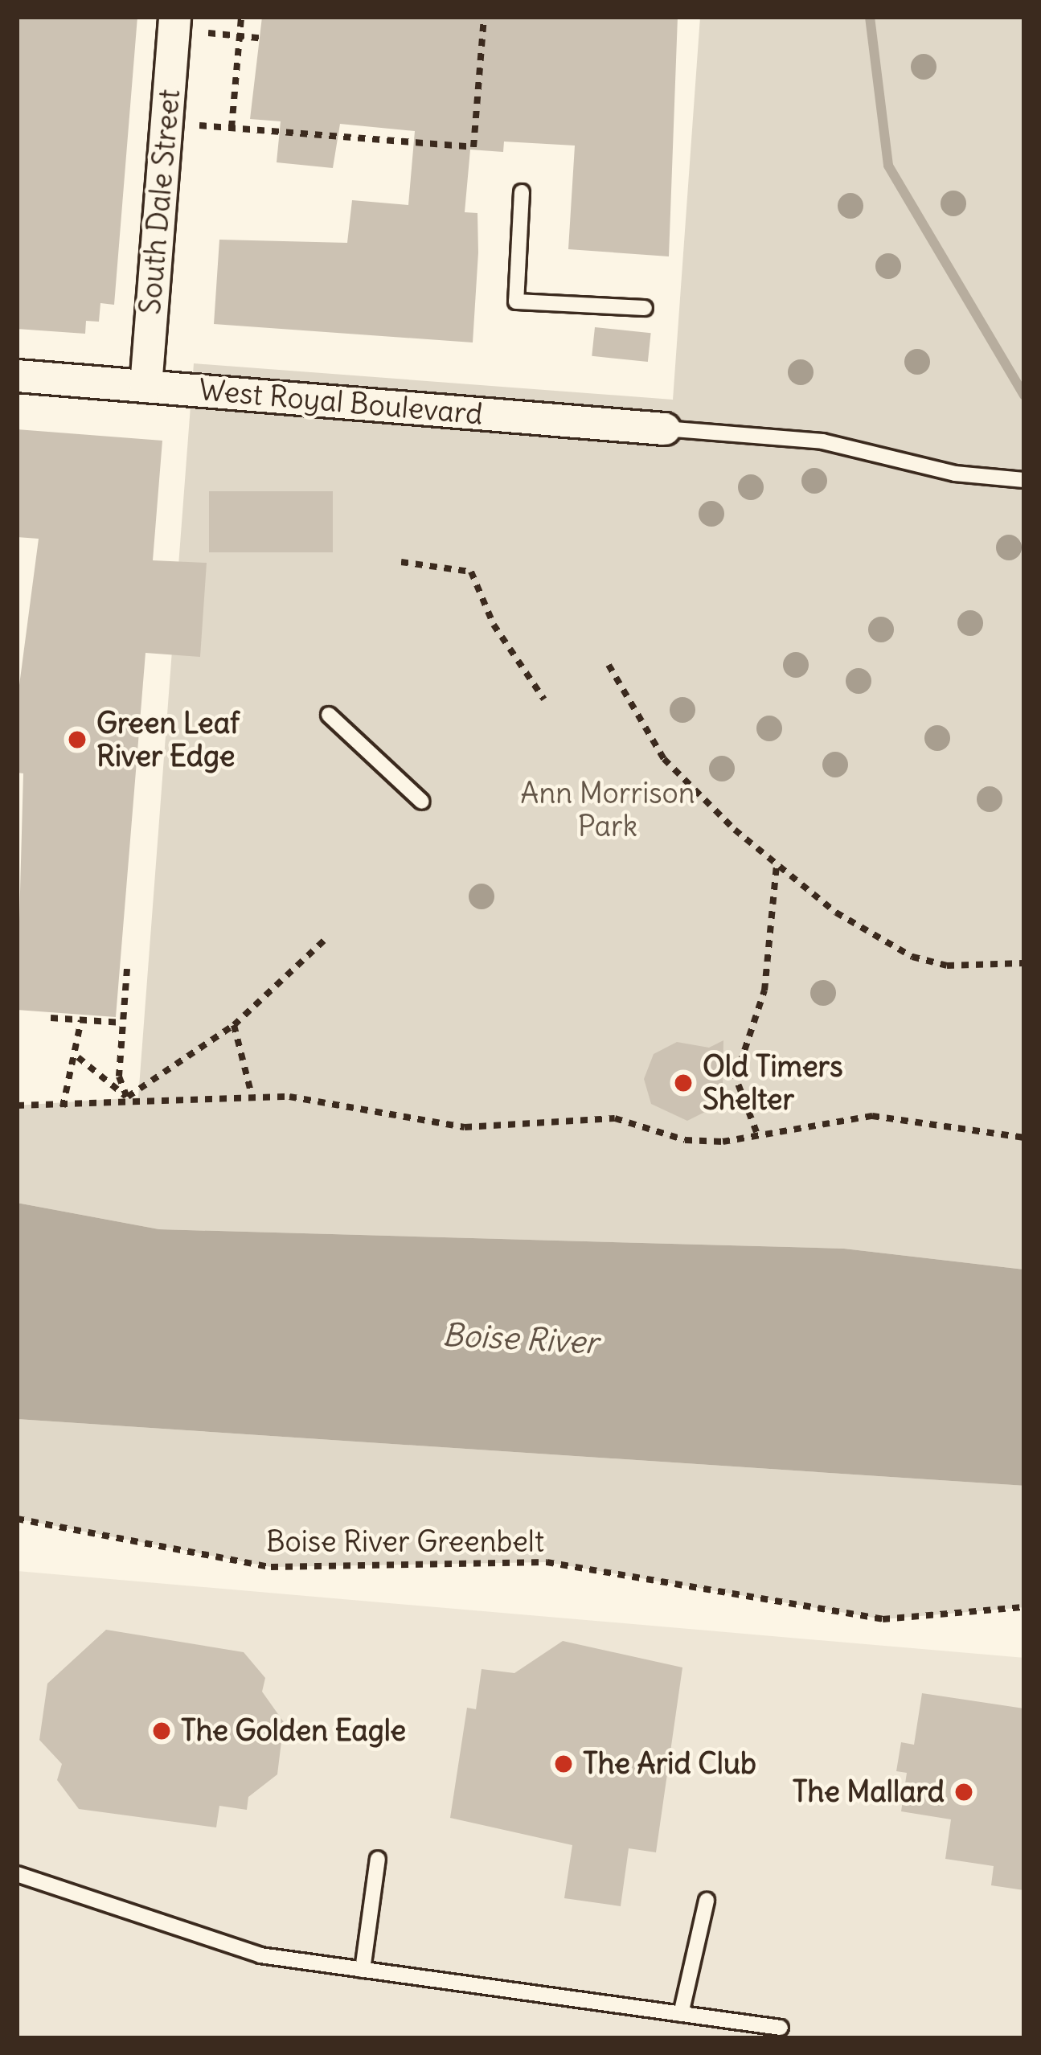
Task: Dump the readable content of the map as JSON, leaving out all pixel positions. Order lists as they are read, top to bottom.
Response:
{
  "streets": {
    "street": ["South Dale Street", "West Royal Boulevard"],
    "path": ["Boise River Greenbelt"]
  },
  "crossings": [
    ["South Dale Street", "West Royal Boulevard"]
  ],
  "water": ["Boise River"],
  "parks": ["Ann Morrison Park"],
  "places": [
    "Green Leaf River Edge",
    "Old Timers Shelter",
    "The Golden Eagle",
    "The Arid Club",
    "The Mallard"
  ]
}
